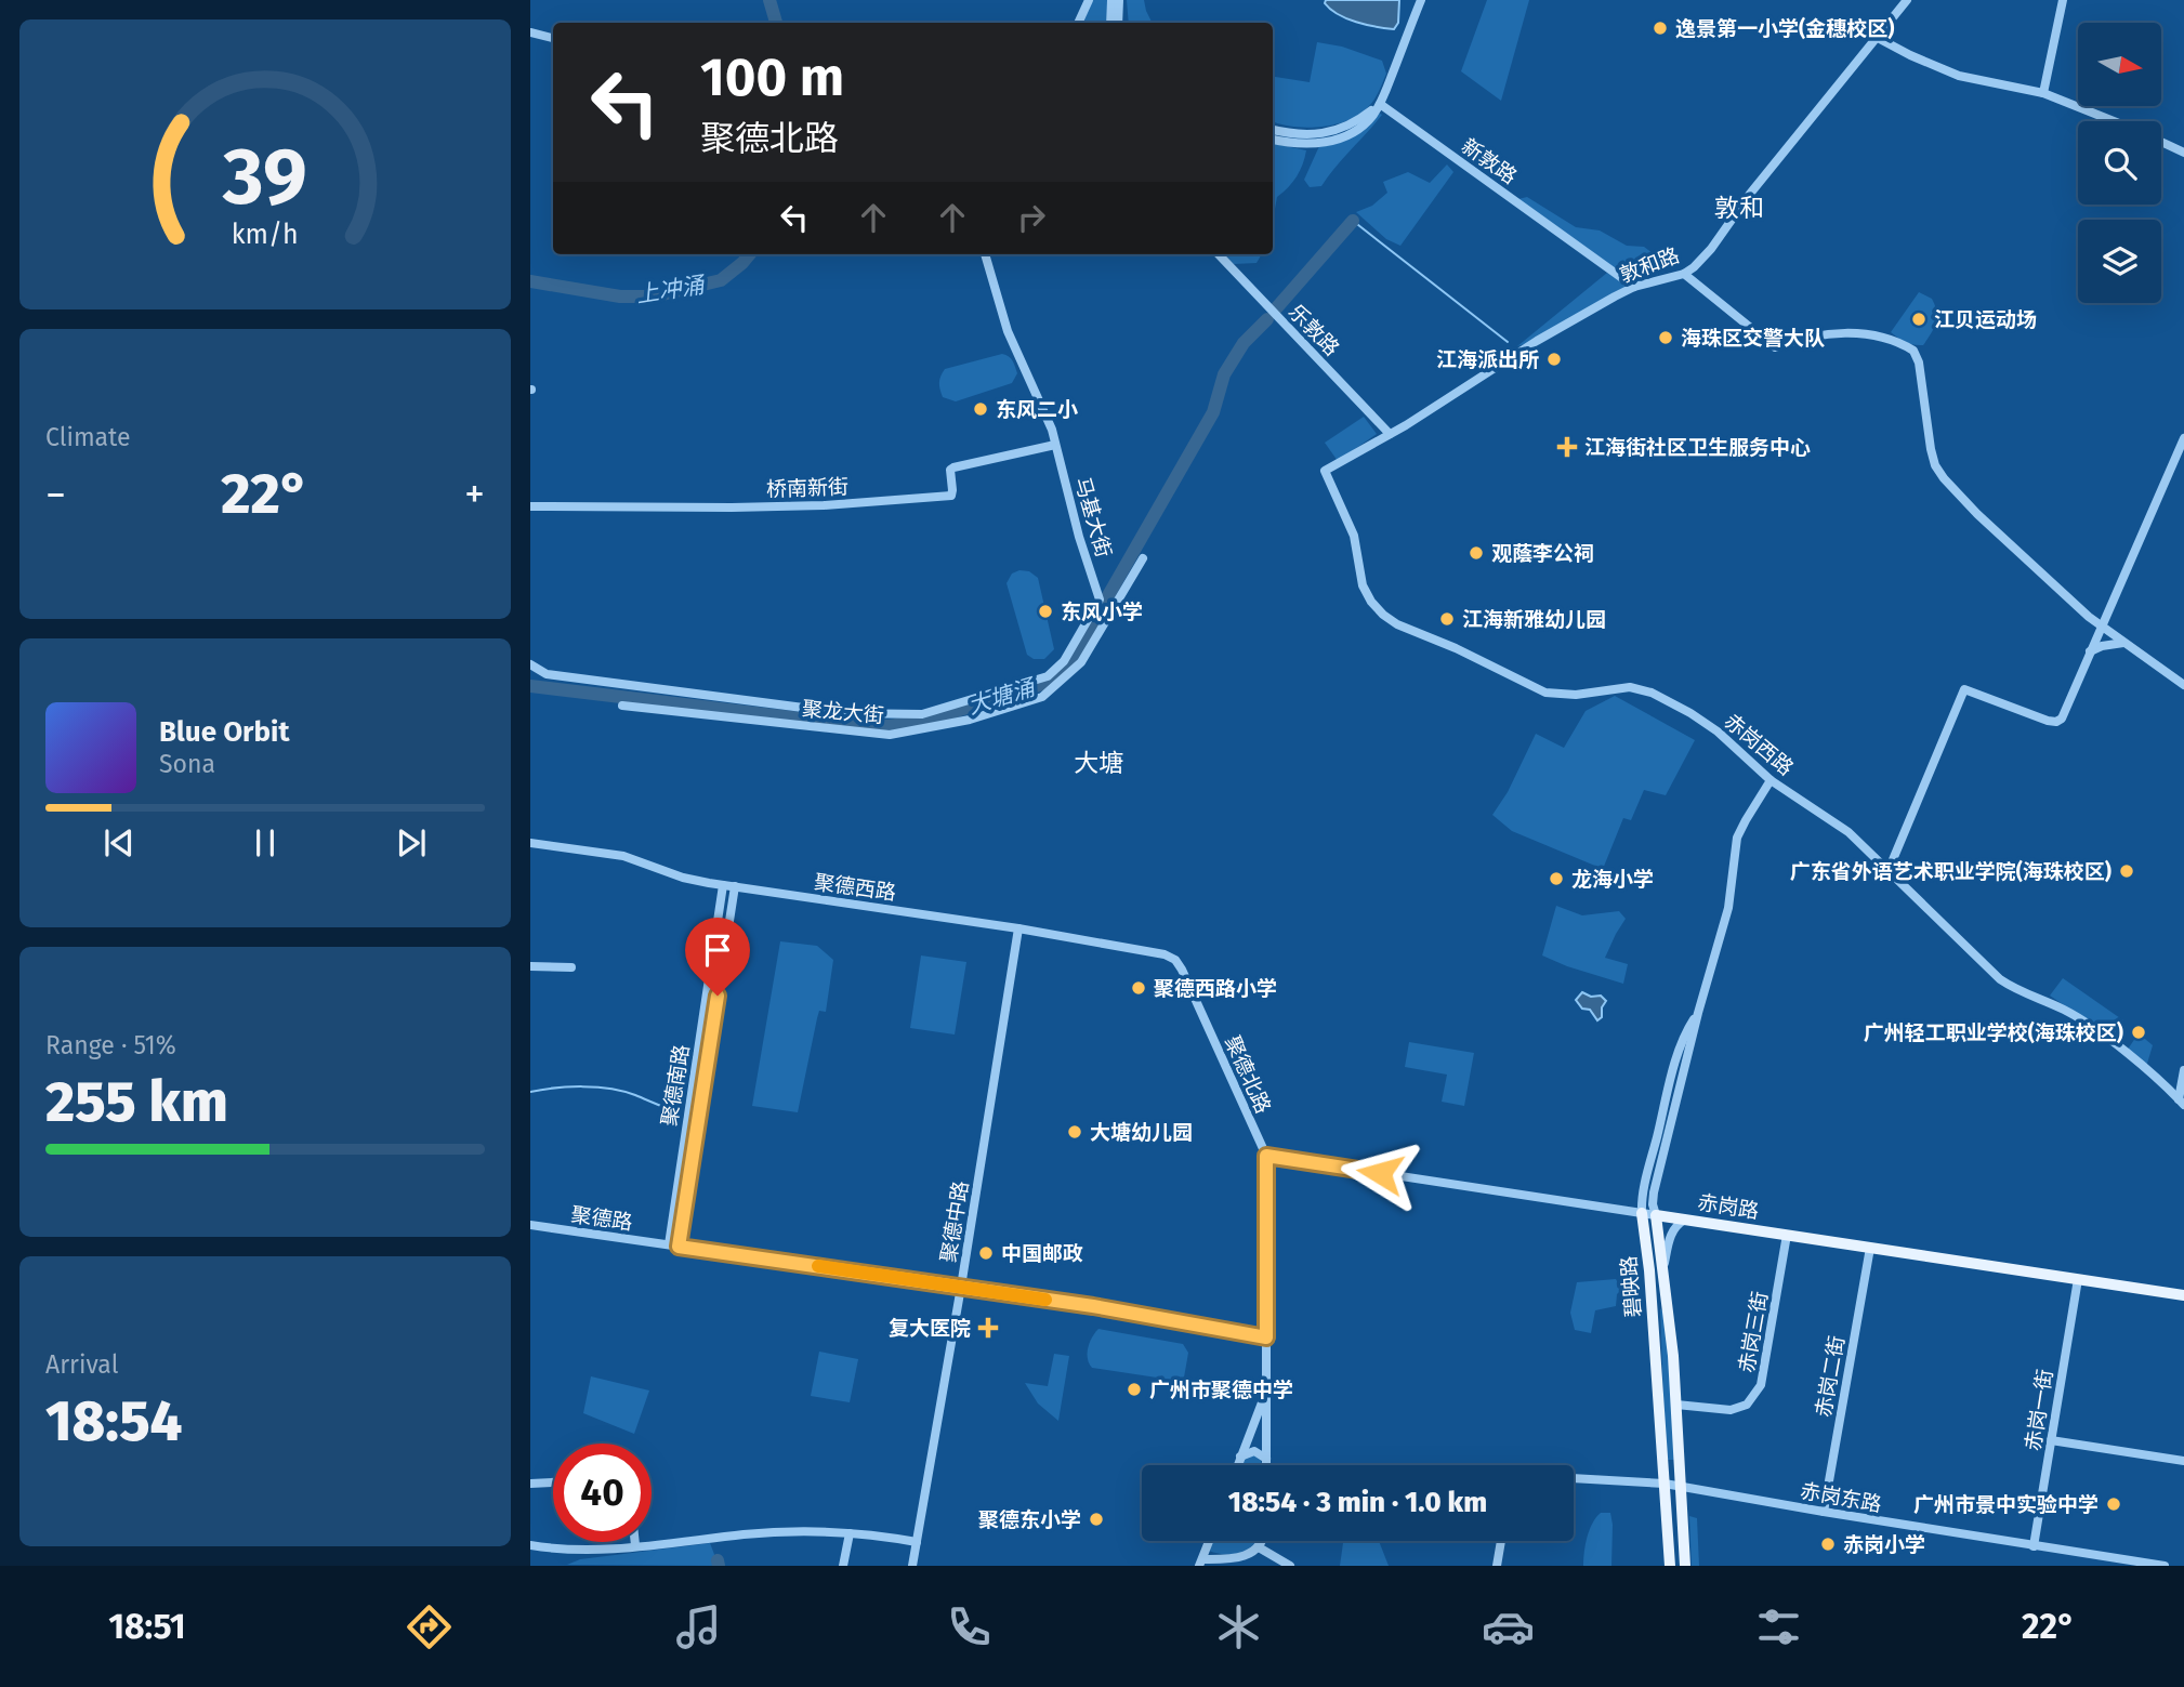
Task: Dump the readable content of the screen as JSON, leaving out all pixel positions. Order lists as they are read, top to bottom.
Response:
{
  "streets": {
    "main road": ["赤岗路", "碧映路"],
    "street": [
      "新敦路",
      "敦和路",
      "乐敦路",
      "桥南新街",
      "马基大街",
      "聚龙大街",
      "赤岗西路",
      "聚德西路",
      "聚德北路",
      "聚德南路",
      "聚德路",
      "聚德中路",
      "赤岗三街",
      "赤岗二街",
      "赤岗一街",
      "赤岗东路"
    ]
  },
  "crossings": [
    ["新敦路", "敦和路"],
    ["敦和路", "乐敦路"],
    ["敦和路", "赤岗西路"],
    ["桥南新街", "马基大街"],
    ["赤岗西路", "碧映路"],
    ["聚德西路", "聚德北路"],
    ["聚德西路", "聚德南路"],
    ["聚德西路", "聚德中路"],
    ["聚德北路", "赤岗路"],
    ["聚德南路", "聚德路"],
    ["赤岗路", "碧映路"],
    ["赤岗路", "赤岗三街"],
    ["赤岗路", "赤岗二街"],
    ["赤岗路", "赤岗一街"],
    ["碧映路", "赤岗三街"],
    ["碧映路", "赤岗东路"],
    ["赤岗二街", "赤岗东路"],
    ["赤岗一街", "赤岗东路"]
  ],
  "districts": ["敦和", "大塘"],
  "water": ["上冲涌", "大塘涌"],
  "places": {
    "other": [
      "逸景第一小学(金穗校区)",
      "江贝运动场",
      "海珠区交警大队",
      "江海派出所",
      "东风二小",
      "观蔭李公祠",
      "东风小学",
      "江海新雅幼儿园",
      "广东省外语艺术职业学院(海珠校区)",
      "龙海小学",
      "聚德西路小学",
      "广州轻工职业学校(海珠校区)",
      "大塘幼儿园",
      "中国邮政",
      "广州市聚德中学",
      "广州市景中实验中学",
      "聚德东小学",
      "赤岗小学"
    ],
    "health": ["江海街社区卫生服务中心", "复大医院"]
  },
  "north": "right",
  "page": {
    "turn": ["100 m", "聚德北路"],
    "tile": [
      "Climate",
      ["Range · 51%", "255 km"],
      ["Arrival", "18:54"]
    ],
    "heat": ["−", "22°", "+"],
    "song": ["Blue Orbit", "Sona"],
    "limit": "40",
    "trip": "18:54 · 3 min · 1.0 km",
    "tabs": ["18:51", "22°"],
    "gauge": ["39", "km/h"]
  }
}
